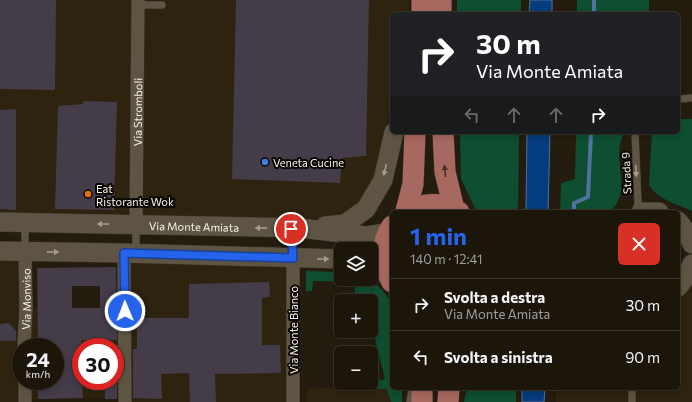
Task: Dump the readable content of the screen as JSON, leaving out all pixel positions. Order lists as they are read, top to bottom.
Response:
{
  "streets": {
    "main road": ["Via Monte Amiata"],
    "street": ["Via Stromboli", "Via Monviso", "Via Monte Bianco"],
    "lane": ["Strada 9"]
  },
  "crossings": [
    ["Via Stromboli", "Via Monte Amiata"]
  ],
  "one_way": ["Strada 9"],
  "places": ["Veneta Cucine", "Eat Ristorante Wok"],
  "page": {
    "turn": ["30 m", "Via Monte Amiata"],
    "heading": ["1 min", "140 m · 12:41"],
    "map_buttons": ["+", "−"],
    "list": [
      {
        "name": "Svolta a destra",
        "note": "Via Monte Amiata",
        "value": "30 m"
      },
      {
        "name": "Svolta a sinistra",
        "value": "90 m"
      }
    ],
    "speed": "24 km/h",
    "limit": "30"
  }
}
